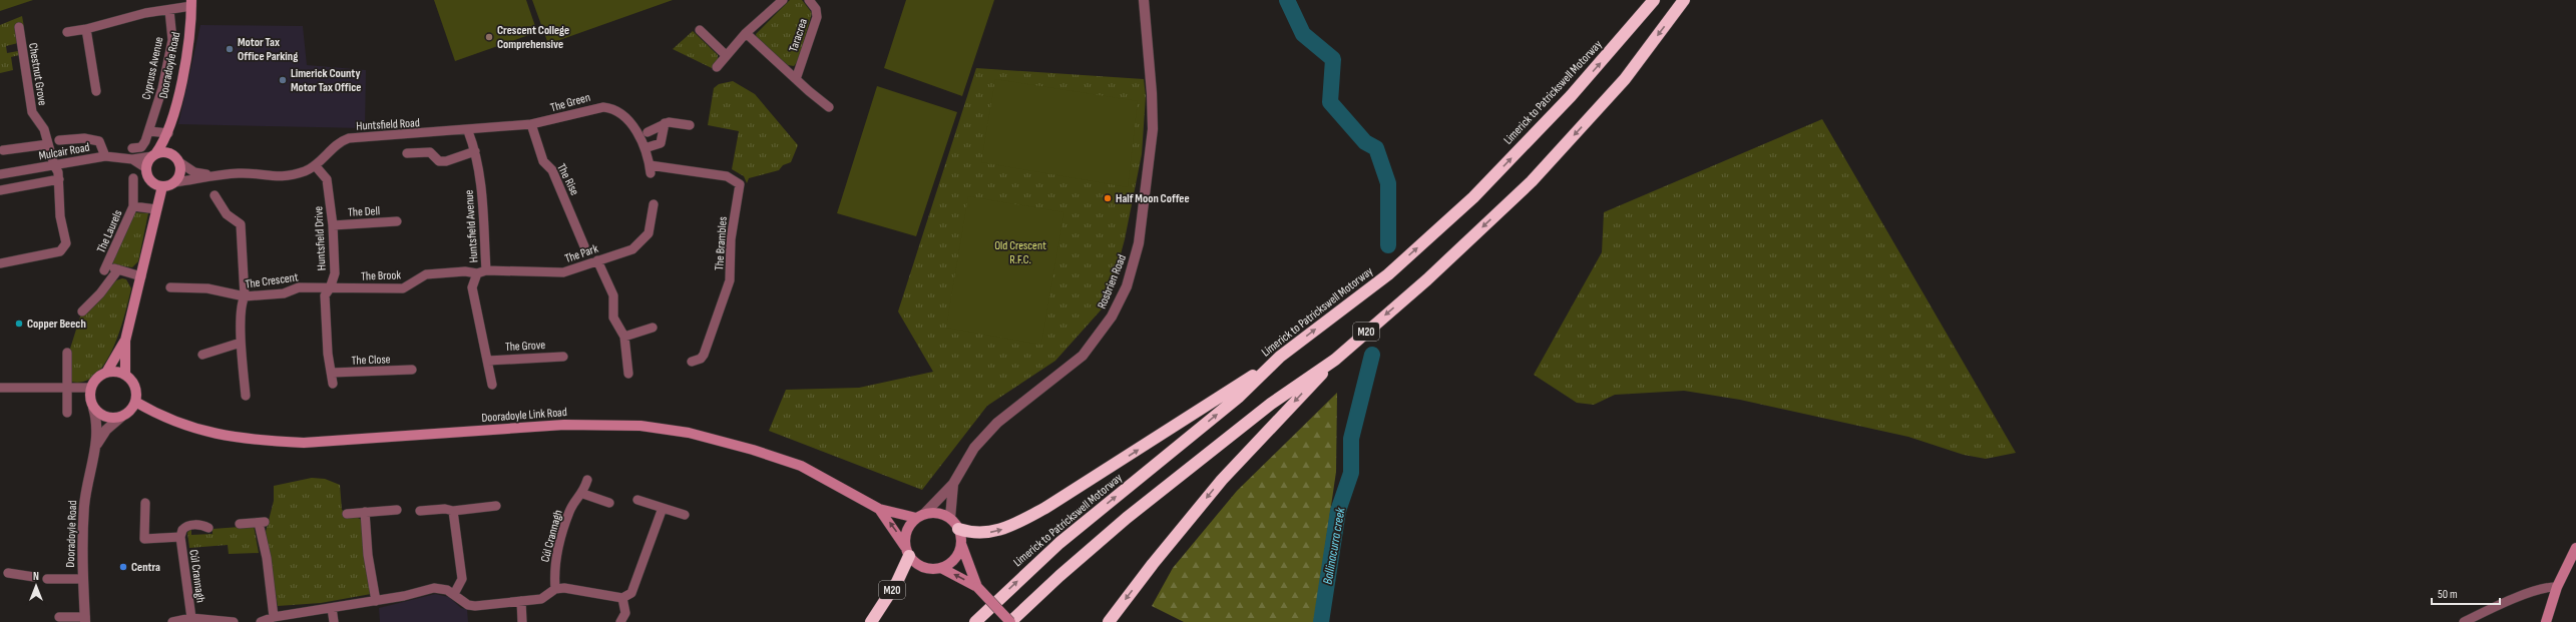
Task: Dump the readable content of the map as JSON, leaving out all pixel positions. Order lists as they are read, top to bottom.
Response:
{
  "streets": {
    "highway": ["Limerick to Patrickswell Motorway", "M20"],
    "main road": ["Dooradoyle Road", "Dooradoyle Link Road"],
    "street": [
      "Taracrea",
      "Cypruss Avenue",
      "Chestnut Grove",
      "The Green",
      "Huntsfield Road",
      "Mulcair Road",
      "The Rise",
      "The Dell",
      "Huntsfield Avenue",
      "The Laurels",
      "Huntsfield Drive",
      "The Brambles",
      "The Park",
      "The Brook",
      "The Crescent",
      "Rosbrien Road",
      "The Grove",
      "The Close",
      "Cúl Crannagh"
    ]
  },
  "crossings": [
    ["Dooradoyle Road", "Huntsfield Road"],
    ["Dooradoyle Road", "Mulcair Road"],
    ["Chestnut Grove", "Mulcair Road"],
    ["Limerick to Patrickswell Motorway", "M20"],
    ["The Green", "Huntsfield Road"],
    ["The Green", "The Rise"],
    ["The Green", "The Brambles"],
    ["Huntsfield Road", "Mulcair Road"],
    ["Huntsfield Road", "The Rise"],
    ["Huntsfield Road", "Huntsfield Avenue"],
    ["Huntsfield Road", "Huntsfield Drive"],
    ["The Dell", "Huntsfield Drive"],
    ["Huntsfield Avenue", "The Park"],
    ["Huntsfield Avenue", "The Brook"],
    ["Huntsfield Avenue", "The Grove"],
    ["Huntsfield Drive", "The Brook"],
    ["Huntsfield Drive", "The Crescent"],
    ["Huntsfield Drive", "The Close"],
    ["The Brook", "The Crescent"],
    ["Rosbrien Road", "M20"],
    ["Rosbrien Road", "Dooradoyle Link Road"],
    ["M20", "Dooradoyle Link Road"]
  ],
  "water": ["Ballinacurra creek"],
  "parks": ["Old Crescent R.F.C."],
  "places": [
    "Crescent College Comprehensive",
    "Motor Tax Office Parking",
    "Limerick County Motor Tax Office",
    "Half Moon Coffee",
    "Copper Beech",
    "Centra"
  ],
  "scale_bar": "50 m",
  "north": "top"
}
